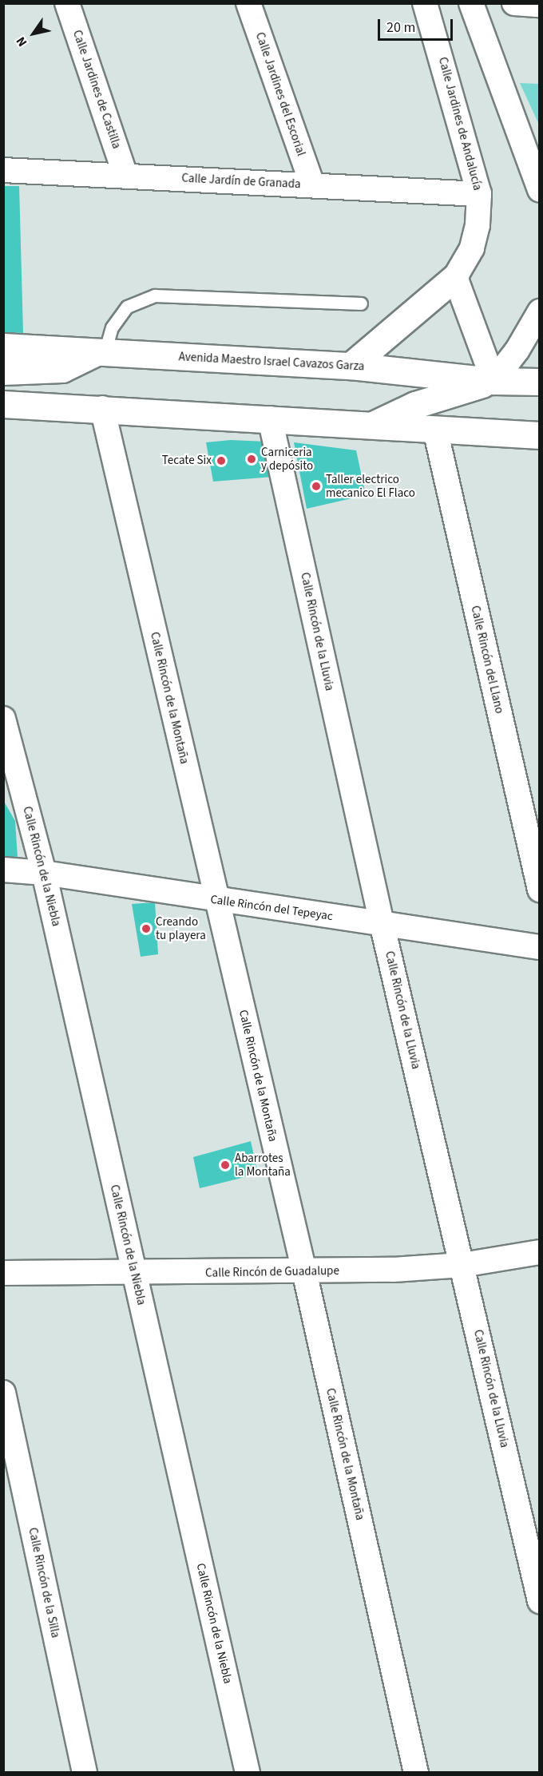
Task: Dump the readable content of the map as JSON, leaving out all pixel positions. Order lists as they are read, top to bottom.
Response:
{
  "streets": {
    "main road": ["Avenida Maestro Israel Cavazos Garza"],
    "street": [
      "Calle Jardines de Castilla",
      "Calle Jardines del Escorial",
      "Calle Jardines de Andalucía",
      "Calle Jardín de Granada",
      "Calle Rincón de la Lluvia",
      "Calle Rincón del Llano",
      "Calle Rincón de la Montaña",
      "Calle Rincón de la Niebla",
      "Calle Rincón del Tepeyac",
      "Calle Rincón de Guadalupe",
      "Calle Rincón de la Silla"
    ]
  },
  "crossings": [
    ["Calle Jardines de Castilla", "Calle Jardín de Granada"],
    ["Calle Jardines del Escorial", "Calle Jardín de Granada"],
    ["Calle Jardines de Andalucía", "Calle Jardín de Granada"],
    ["Calle Rincón de la Lluvia", "Calle Rincón del Tepeyac"],
    ["Calle Rincón de la Lluvia", "Calle Rincón de Guadalupe"],
    ["Calle Rincón de la Montaña", "Calle Rincón del Tepeyac"],
    ["Calle Rincón de la Montaña", "Calle Rincón de Guadalupe"],
    ["Calle Rincón de la Niebla", "Calle Rincón del Tepeyac"],
    ["Calle Rincón de la Niebla", "Calle Rincón de Guadalupe"]
  ],
  "places": [
    "Carniceria y depósito",
    "Tecate Six",
    "Taller electrico mecanico El Flaco",
    "Creando tu playera",
    "Abarrotes la Montaña"
  ],
  "scale_bar": "20 m",
  "north": "bottom left"
}
